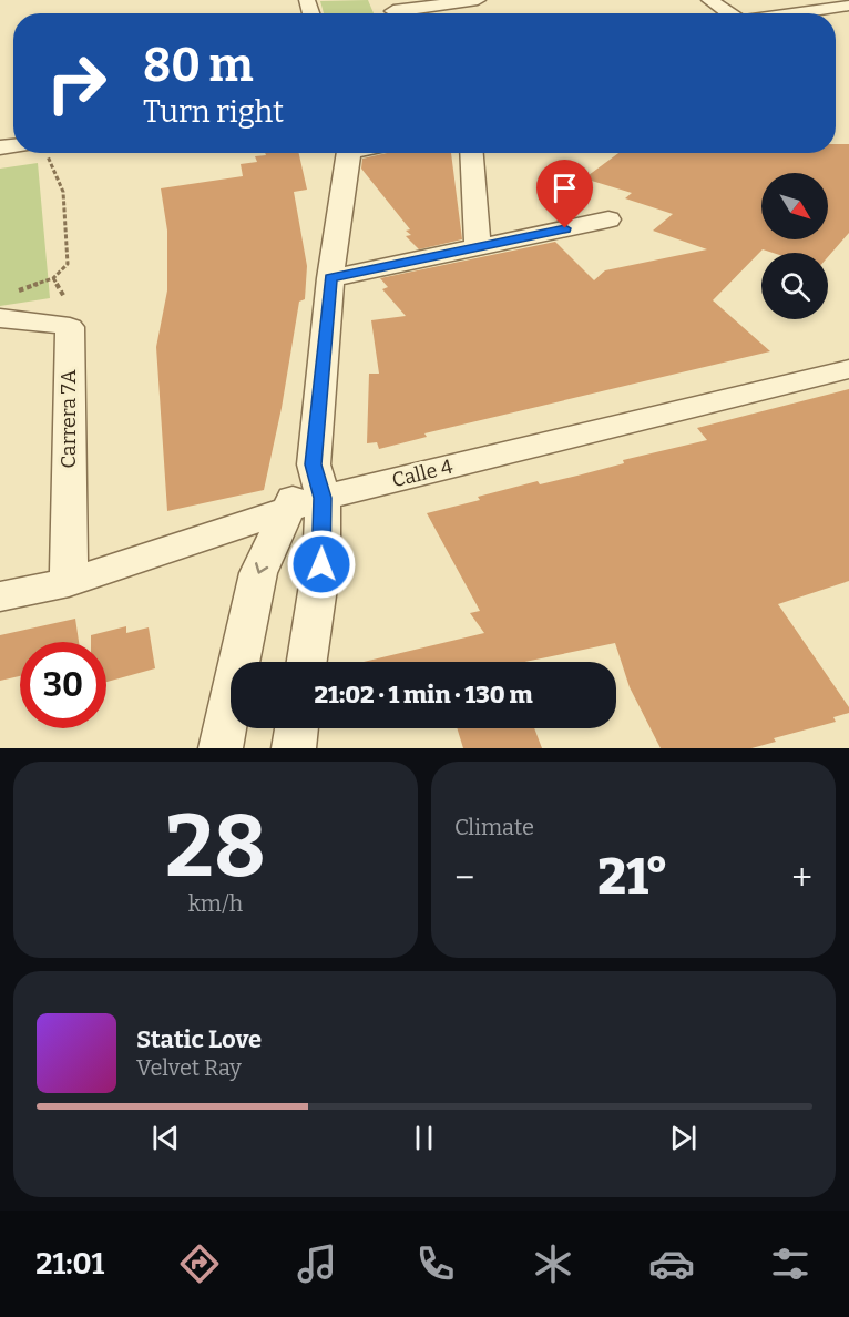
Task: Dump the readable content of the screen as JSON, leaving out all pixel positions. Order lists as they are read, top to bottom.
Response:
{
  "streets": {
    "street": ["Carrera 7A", "Calle 4"]
  },
  "crossings": [
    ["Carrera 7A", "Calle 4"]
  ],
  "north": "bottom right",
  "page": {
    "turn": ["80 m", "Turn right"],
    "limit": "30",
    "trip": "21:02 · 1 min · 130 m",
    "tile": [
      ["28", "km/h"],
      "Climate"
    ],
    "heat": ["−", "21°", "+"],
    "song": ["Static Love", "Velvet Ray"],
    "tabs": "21:01"
  }
}
